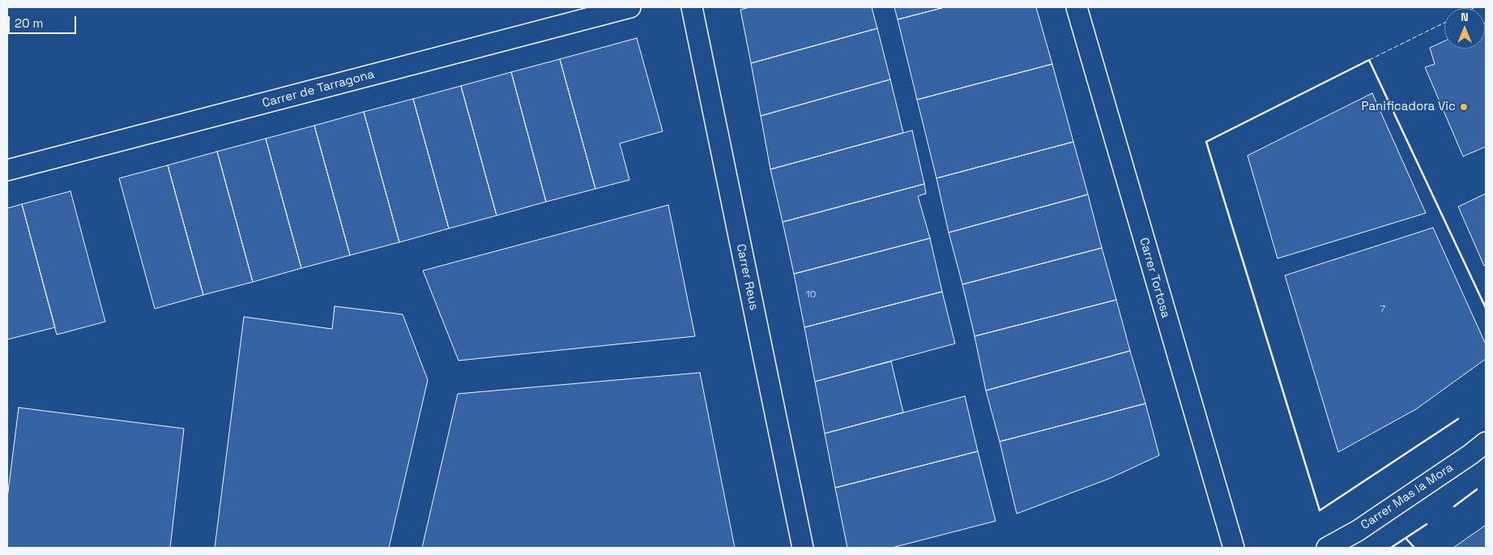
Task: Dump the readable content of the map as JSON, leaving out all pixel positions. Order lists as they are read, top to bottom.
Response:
{
  "streets": {
    "street": [
      "Carrer de Tarragona",
      "Carrer Reus",
      "Carrer Tortosa",
      "Carrer Mas la Mora"
    ]
  },
  "places": ["Panificadora Vic"],
  "house_numbers": ["10", "7"],
  "scale_bar": "20 m",
  "north": "top"
}
